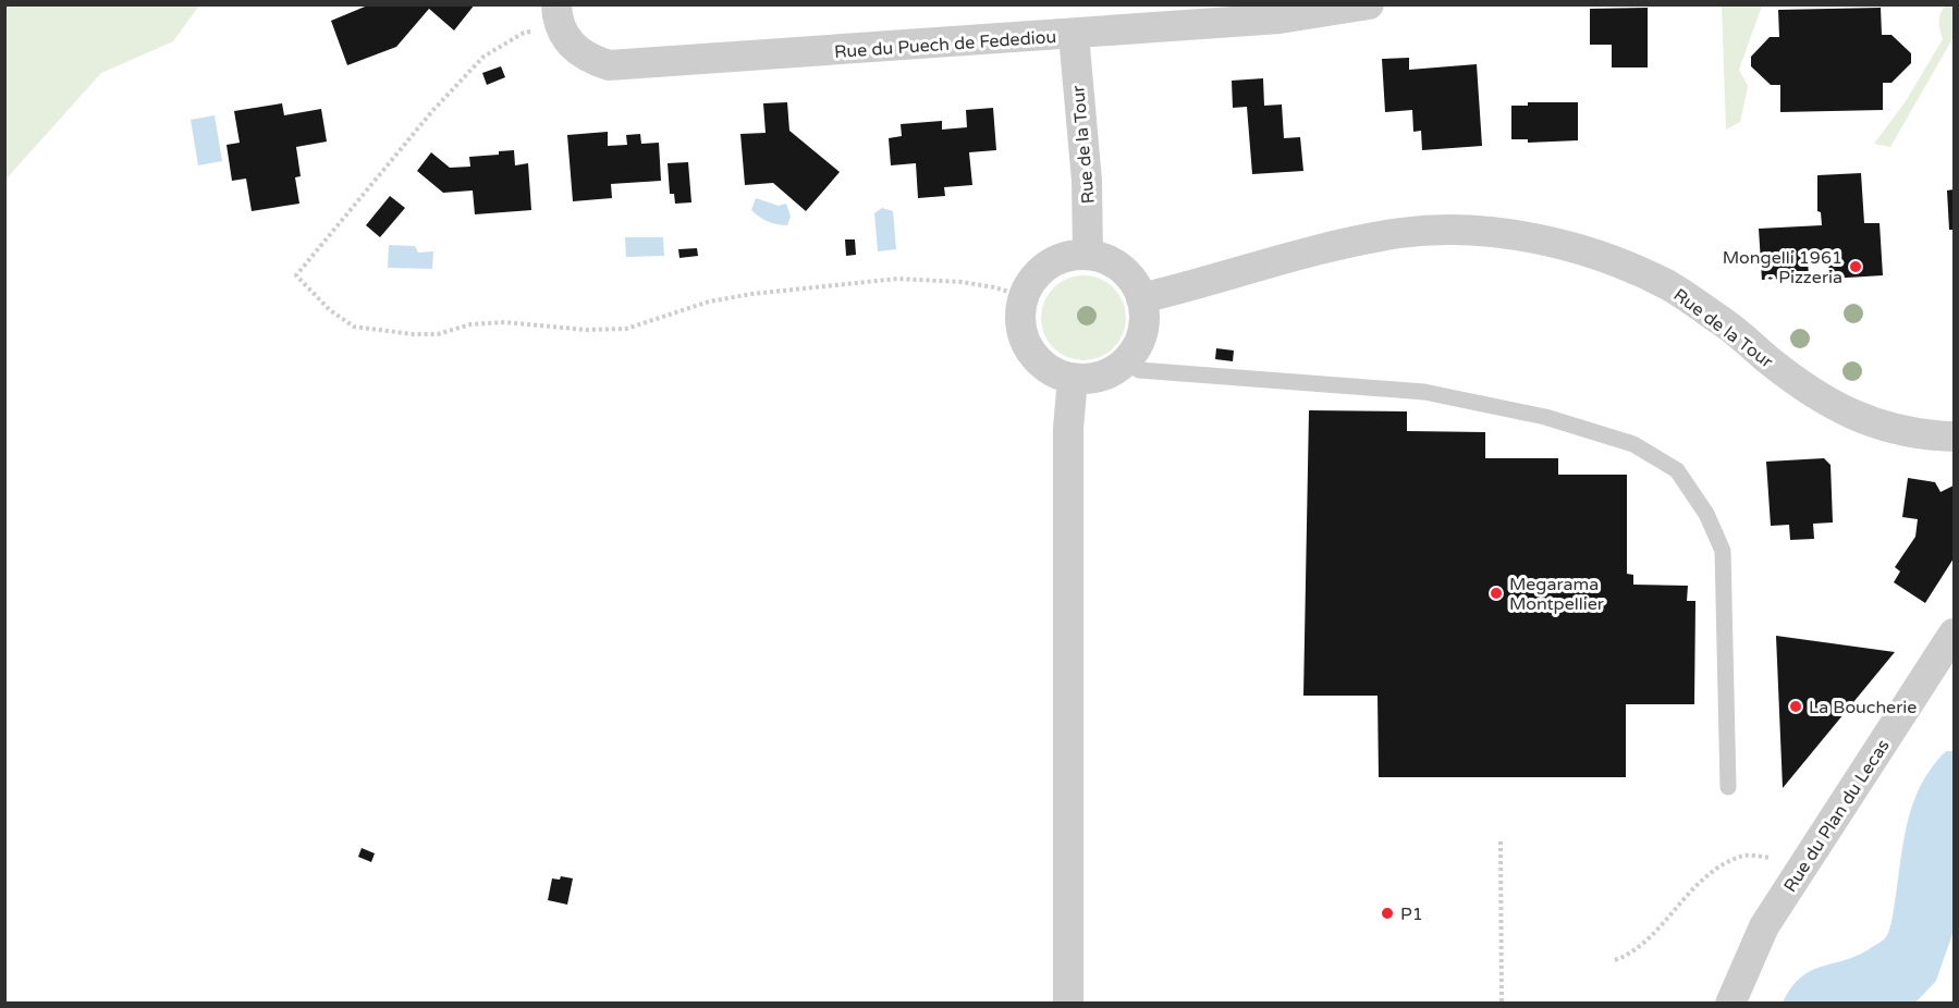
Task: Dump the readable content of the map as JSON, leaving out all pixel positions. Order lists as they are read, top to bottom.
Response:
{
  "streets": {
    "street": ["Rue du Puech de Fedediou", "Rue de la Tour", "Rue du Plan du Lecas"]
  },
  "crossings": [
    ["Rue du Puech de Fedediou", "Rue de la Tour"]
  ],
  "places": [
    "Mongelli 1961 - Pizzeria",
    "Megarama Montpellier",
    "La Boucherie",
    "P1"
  ]
}
